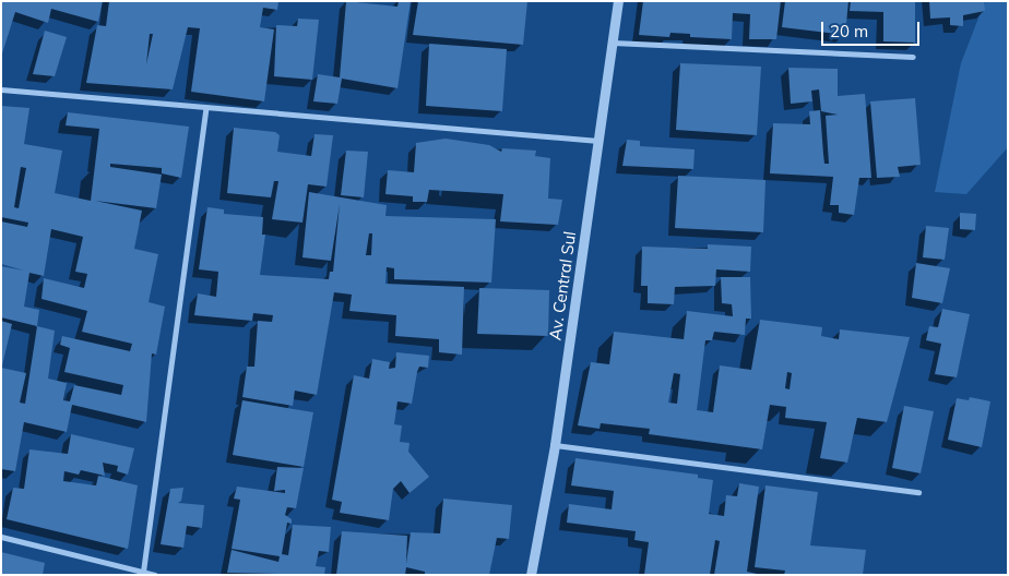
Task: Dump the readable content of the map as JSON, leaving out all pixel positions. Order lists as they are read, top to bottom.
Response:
{
  "streets": {
    "street": ["Av. Central Sul"]
  },
  "scale_bar": "20 m"
}
